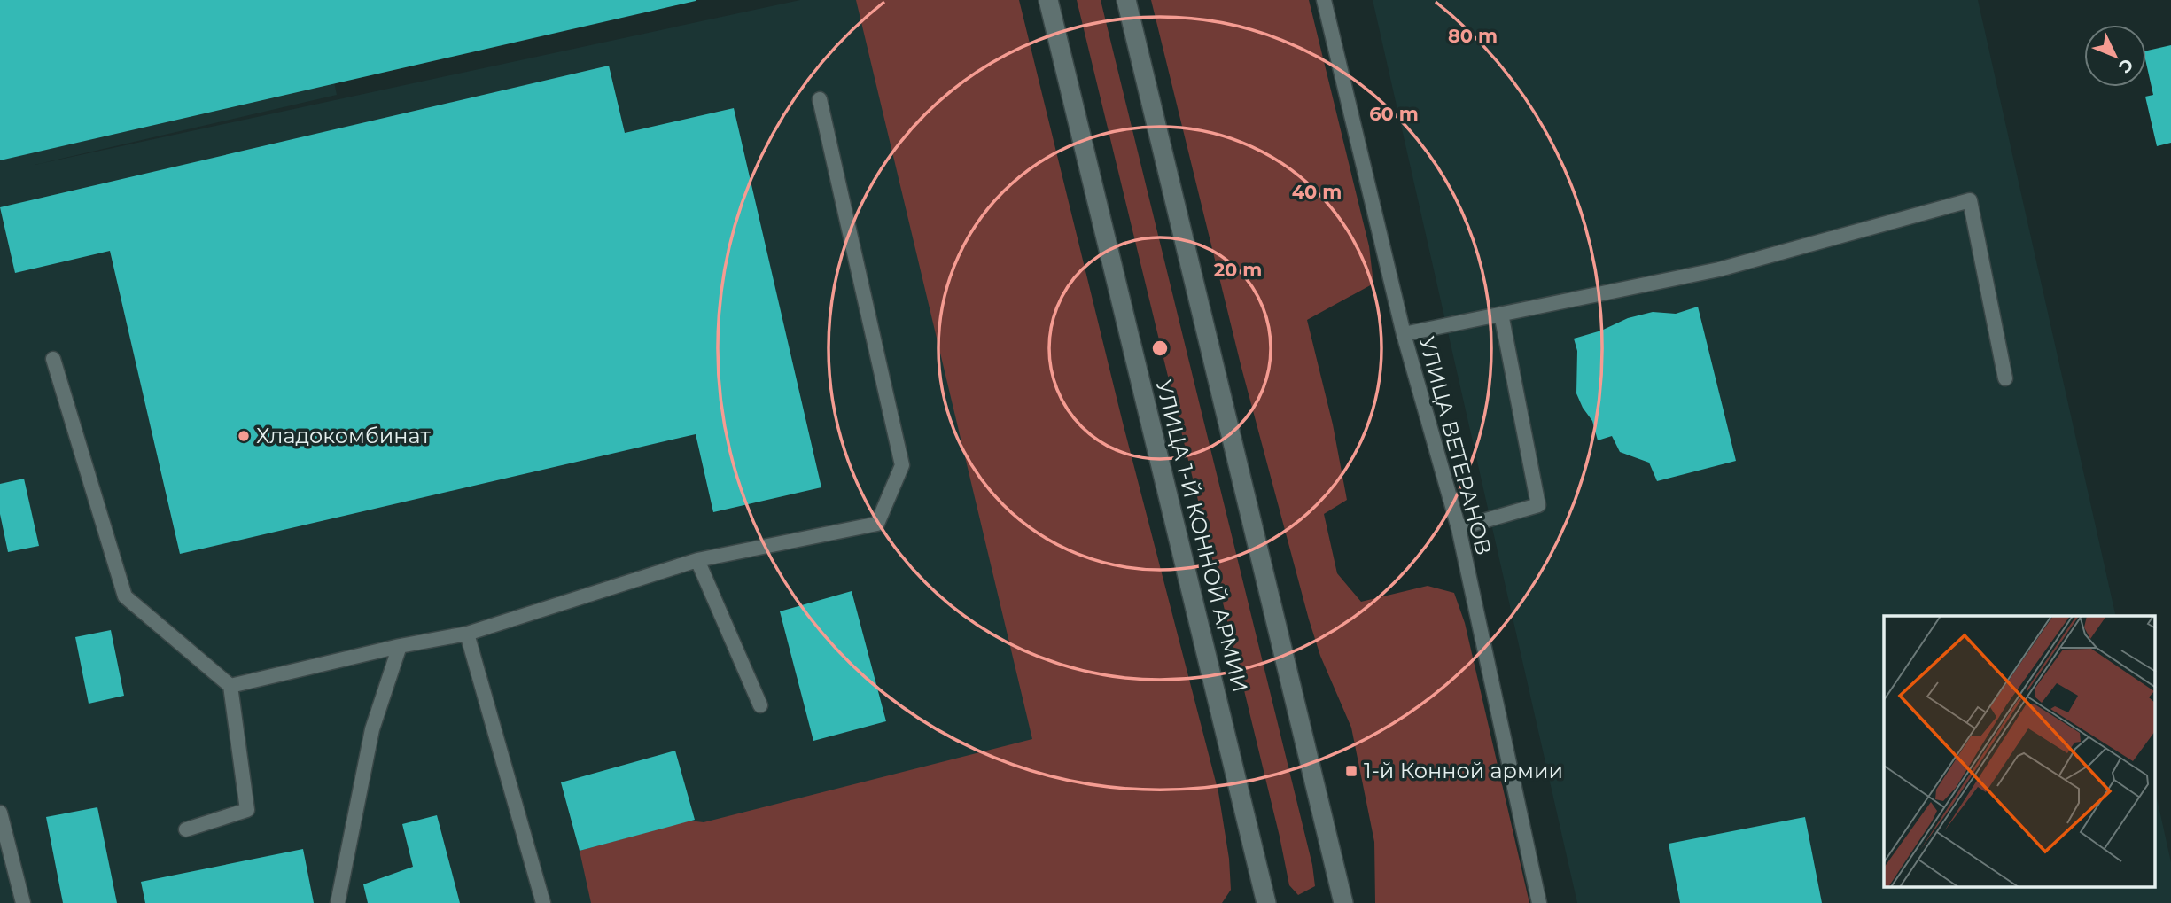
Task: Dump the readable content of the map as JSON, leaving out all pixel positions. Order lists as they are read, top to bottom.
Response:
{
  "streets": {
    "main road": ["УЛИЦА 1-Й КОННОЙ АРМИИ"],
    "lane": ["УЛИЦА ВЕТЕРАНОВ"]
  },
  "places": {
    "other": ["Хладокомбинат"],
    "transit": ["1-й Конной армии"]
  },
  "north": "bottom right",
  "rings": [
    "80 m",
    "60 m",
    "40 m",
    "20 m"
  ]
}
